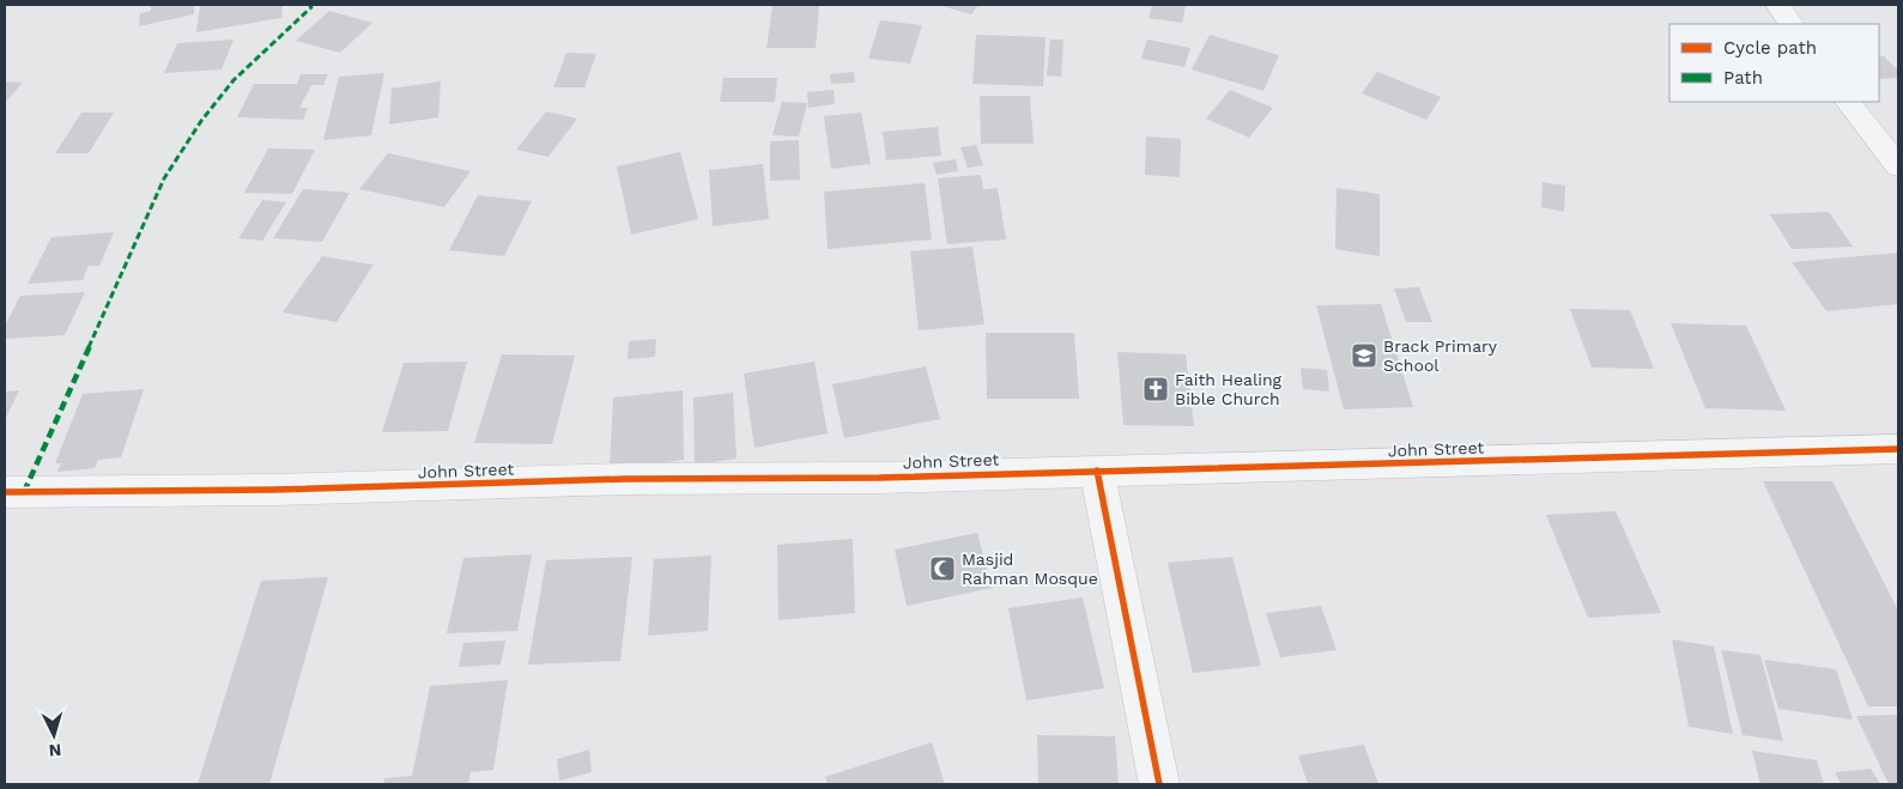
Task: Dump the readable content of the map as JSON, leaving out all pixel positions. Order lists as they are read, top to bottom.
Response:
{
  "streets": {
    "street": ["John Street"]
  },
  "places": {
    "school or university": ["Brack Primary School"],
    "church": ["Faith Healing Bible Church"],
    "mosque": ["Masjid Rahman Mosque"]
  },
  "legend": ["Cycle path", "Path"],
  "north": "bottom"
}
